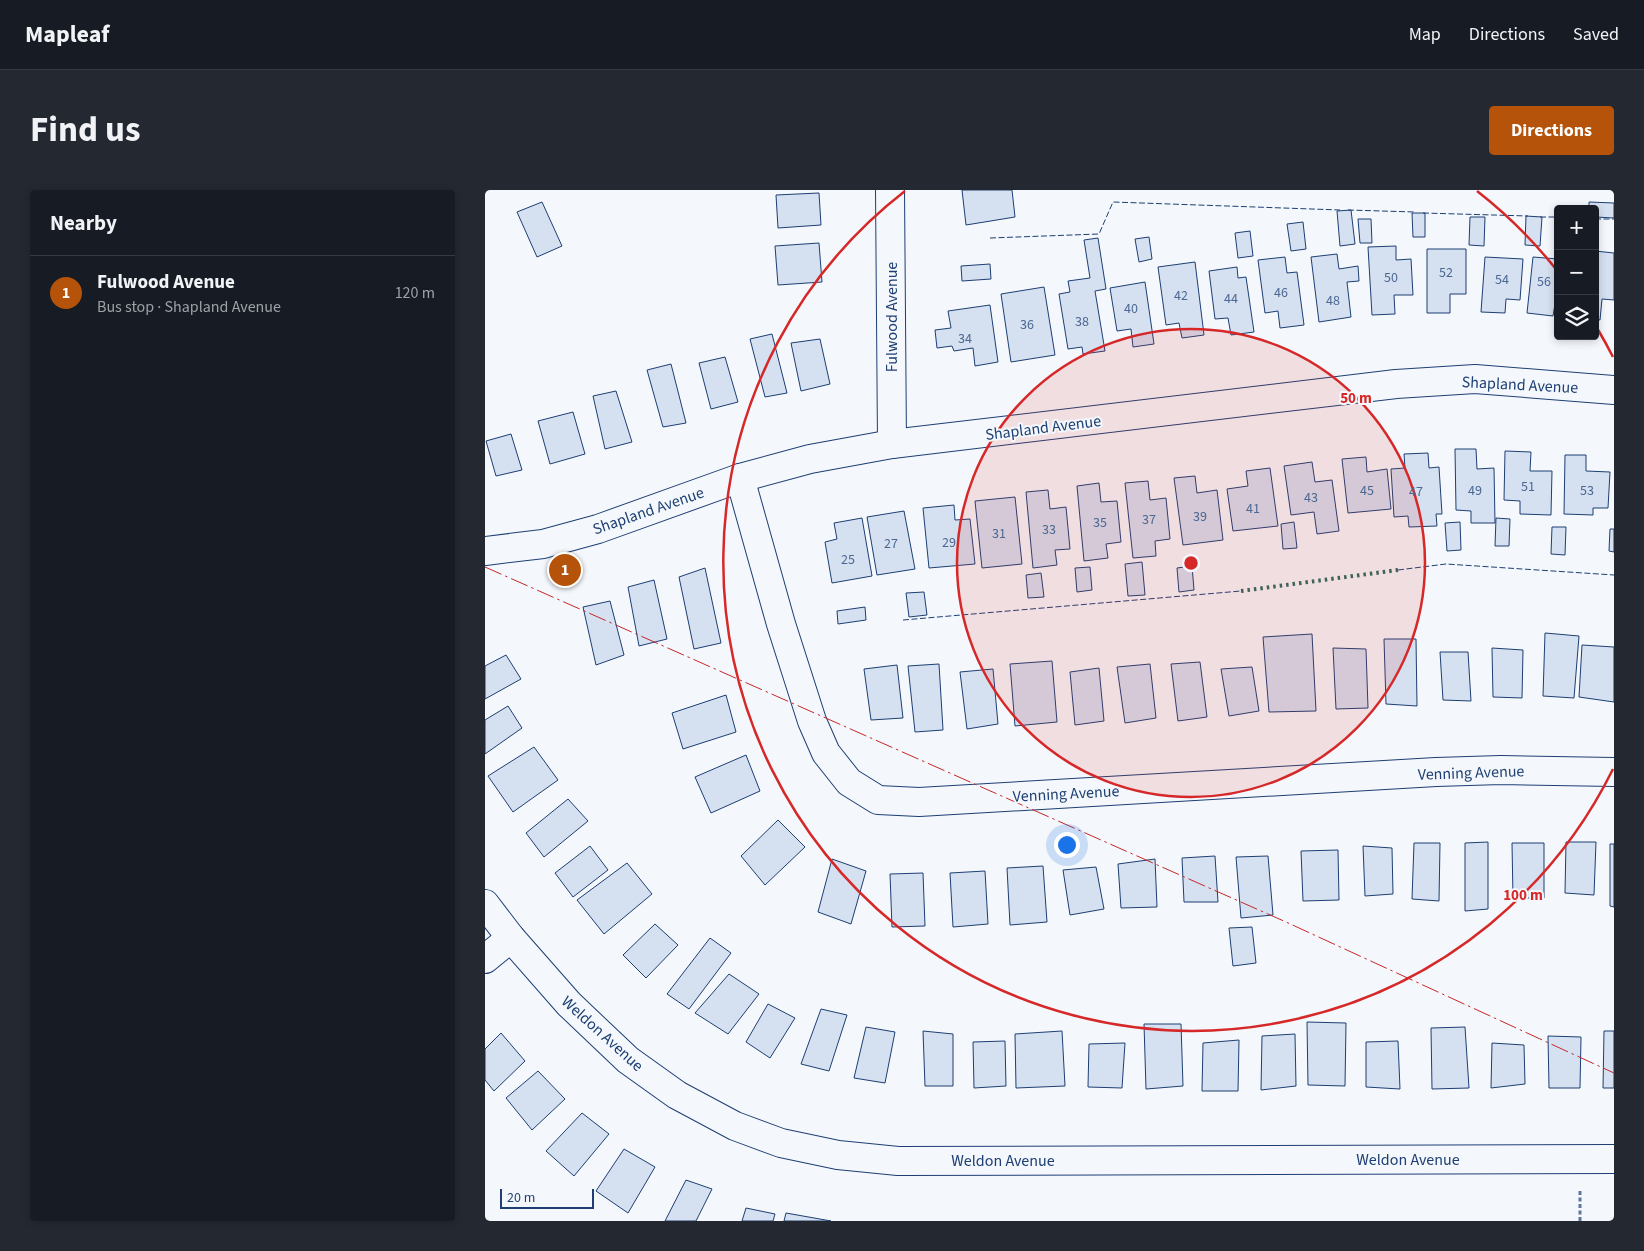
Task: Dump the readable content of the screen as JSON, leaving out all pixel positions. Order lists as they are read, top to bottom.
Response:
{
  "streets": {
    "street": [
      "Fulwood Avenue",
      "Shapland Avenue",
      "Venning Avenue",
      "Weldon Avenue"
    ]
  },
  "crossings": [
    ["Fulwood Avenue", "Shapland Avenue"],
    ["Shapland Avenue", "Venning Avenue"]
  ],
  "house_numbers": [
    "52",
    "50",
    "54",
    "56",
    "46",
    "42",
    "44",
    "48",
    "40",
    "38",
    "36",
    "34",
    "51",
    "45",
    "49",
    "53",
    "47",
    "43",
    "41",
    "39",
    "37",
    "35",
    "33",
    "31",
    "29",
    "27",
    "25"
  ],
  "scale_bar": "20 m",
  "page": {
    "header": "Mapleaf",
    "nav": ["Map", "Directions", "Saved"],
    "title": "Find us",
    "buttons": "Directions",
    "heading": "Nearby",
    "map_buttons": ["+", "−"],
    "list": [
      {
        "mark": "1",
        "name": "Fulwood Avenue",
        "note": "Bus stop · Shapland Avenue",
        "value": "120 m"
      }
    ],
    "pins": "1",
    "scale": "20 m"
  },
  "rings": ["50 m", "100 m"]
}
